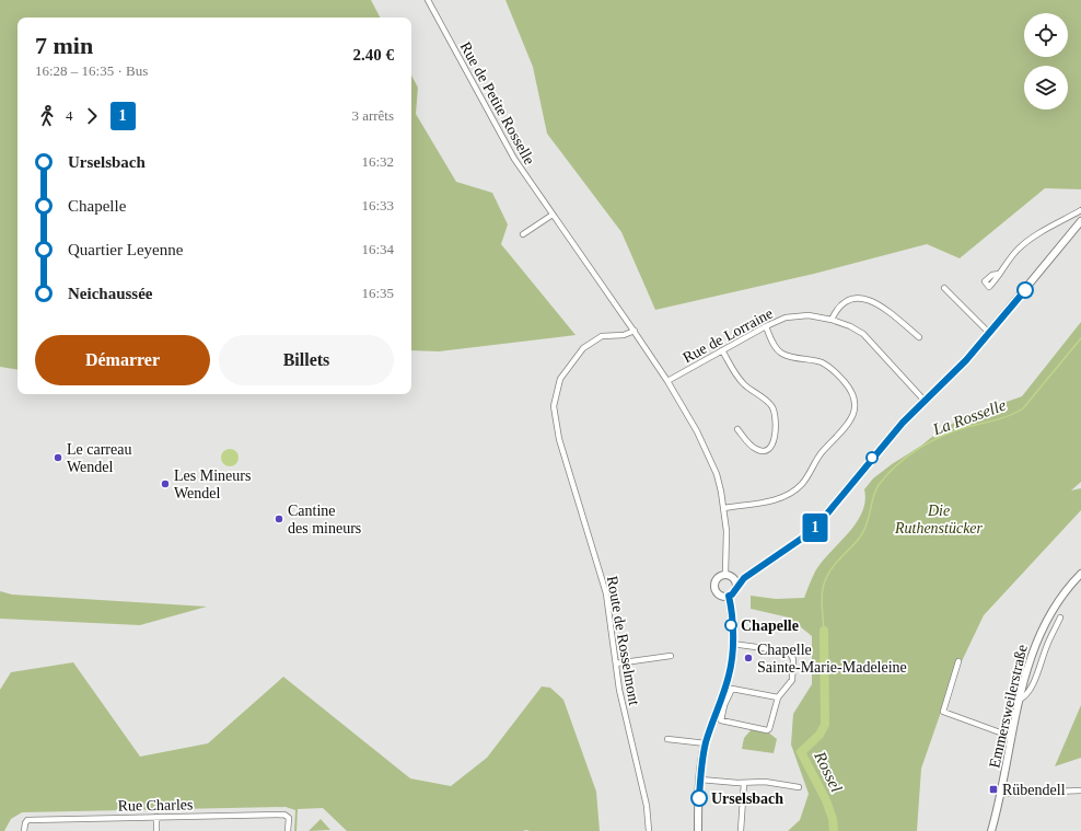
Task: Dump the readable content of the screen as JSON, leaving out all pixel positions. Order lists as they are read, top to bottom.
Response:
{
  "streets": {
    "main road": ["Emmersweilerstraße"],
    "street": [
      "Rue de Petite Rosselle",
      "Rue de Lorraine",
      "Route de Rosselmont",
      "Rue Charles"
    ]
  },
  "crossings": [
    ["Rue de Petite Rosselle", "Rue de Lorraine"],
    ["Rue de Petite Rosselle", "Route de Rosselmont"]
  ],
  "water": ["La Rosselle", "Rossel"],
  "parks": ["Die Ruthenstücker"],
  "places": {
    "other": [
      "Le carreau Wendel",
      "Les Mineurs Wendel",
      "Cantine des mineurs",
      "Chapelle",
      "Chapelle Sainte-Marie-Madeleine",
      "Urselsbach"
    ],
    "transit": ["Rübendell"]
  },
  "lines": ["bus line 1"],
  "page": {
    "on_map": "1",
    "heading": ["7 min", "16:28 – 16:35 · Bus", "2.40 €"],
    "legs": ["4", "1", "3 arrêts"],
    "list": [
      {
        "name": "Urselsbach",
        "value": "16:32"
      },
      {
        "name": "Chapelle",
        "value": "16:33"
      },
      {
        "name": "Quartier Leyenne",
        "value": "16:34"
      },
      {
        "name": "Neichaussée",
        "value": "16:35"
      }
    ],
    "buttons": ["Démarrer", "Billets"]
  }
}
